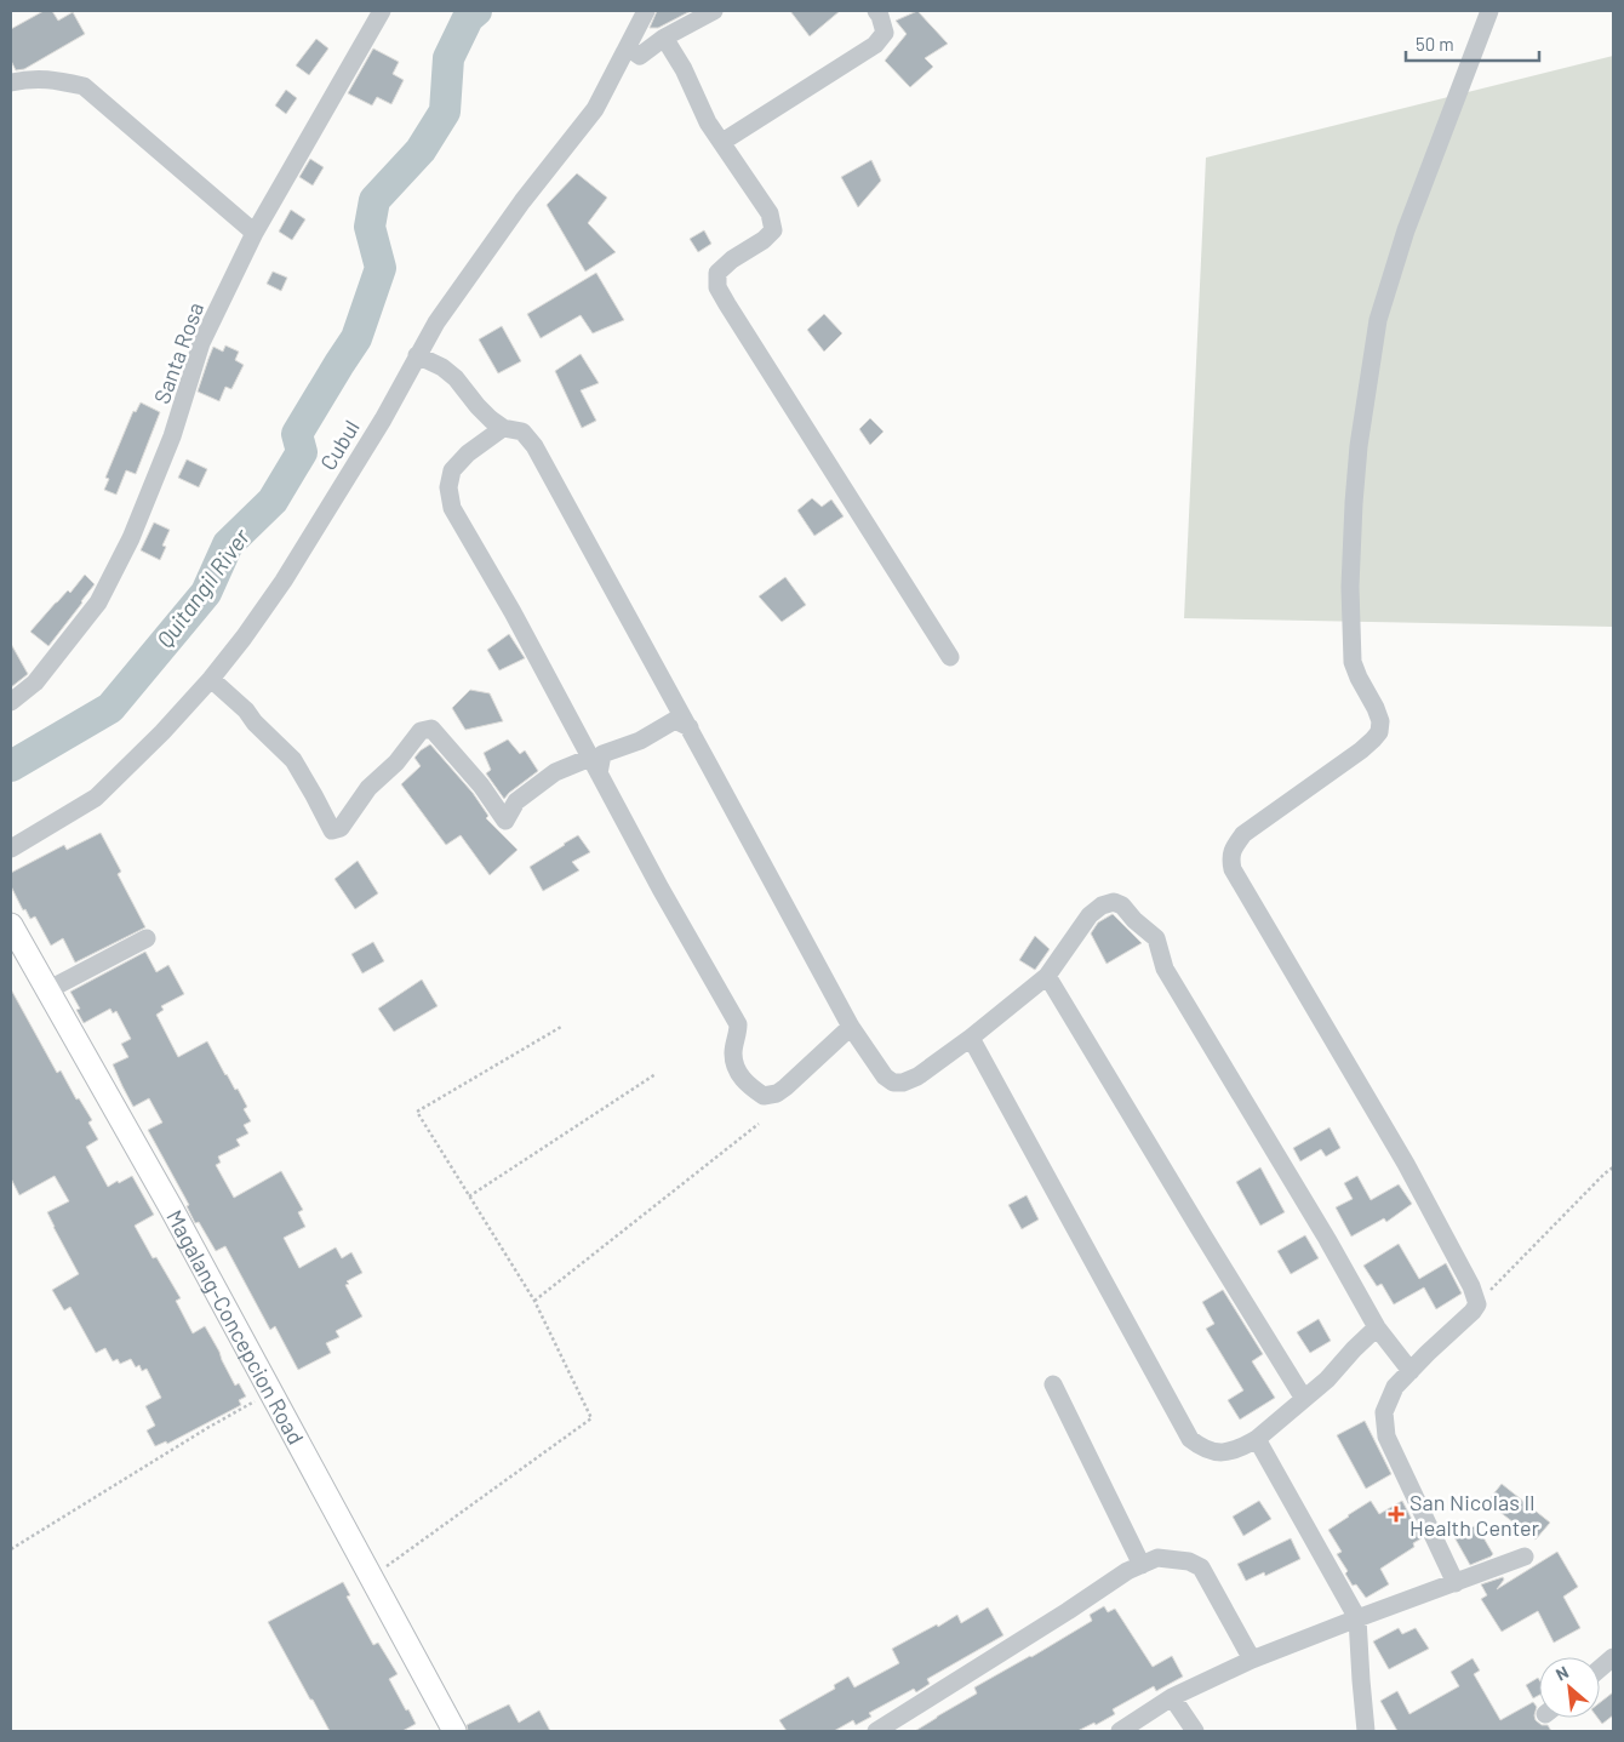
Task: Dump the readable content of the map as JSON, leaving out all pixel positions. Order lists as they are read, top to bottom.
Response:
{
  "streets": {
    "main road": ["Magalang-Concepcion Road"],
    "street": ["Santa Rosa", "Cubul"]
  },
  "water": ["Quitangil River"],
  "places": {
    "health": ["San Nicolas II Health Center"]
  },
  "scale_bar": "50 m",
  "north": "top left"
}
